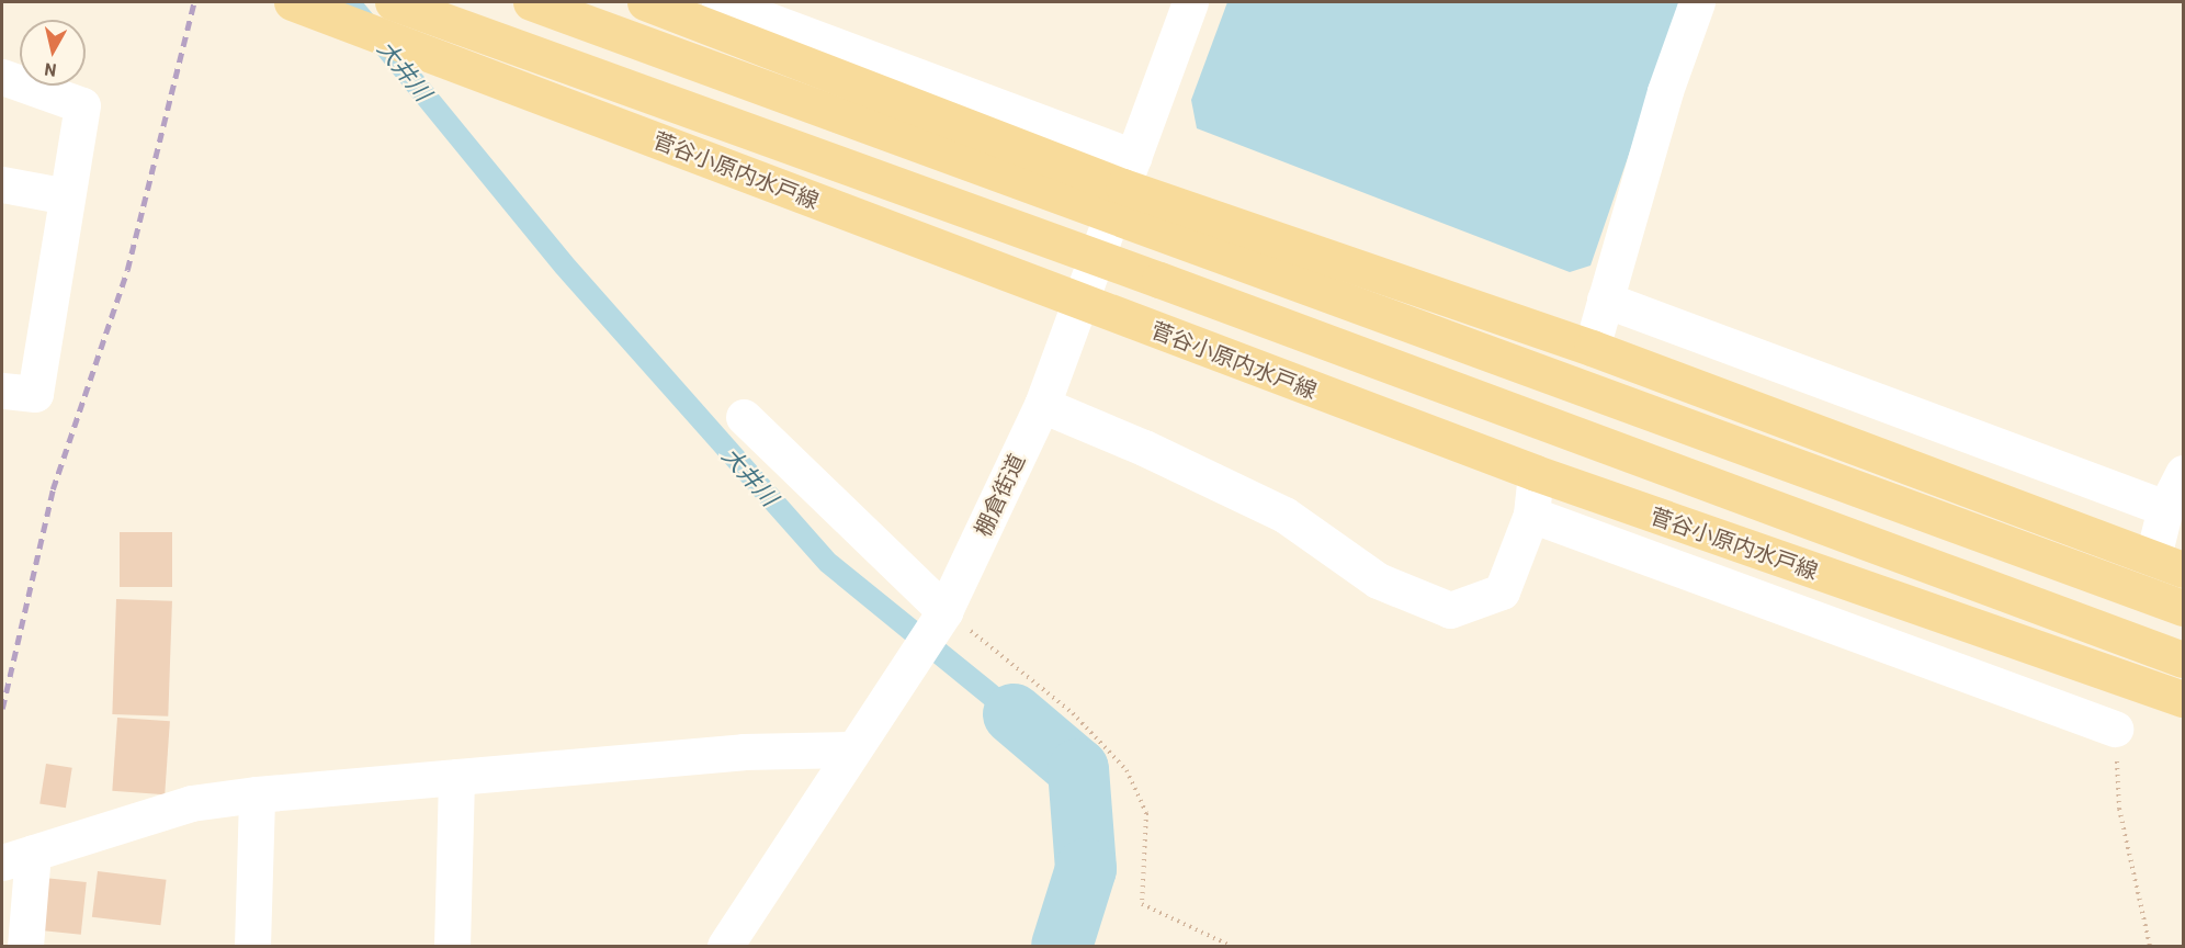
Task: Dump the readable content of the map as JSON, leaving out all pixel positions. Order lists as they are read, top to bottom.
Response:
{
  "streets": {
    "main road": ["菅谷小原内水戸線"],
    "street": ["棚倉街道"]
  },
  "crossings": [
    ["菅谷小原内水戸線", "棚倉街道"]
  ],
  "water": ["大井川"],
  "north": "bottom"
}
